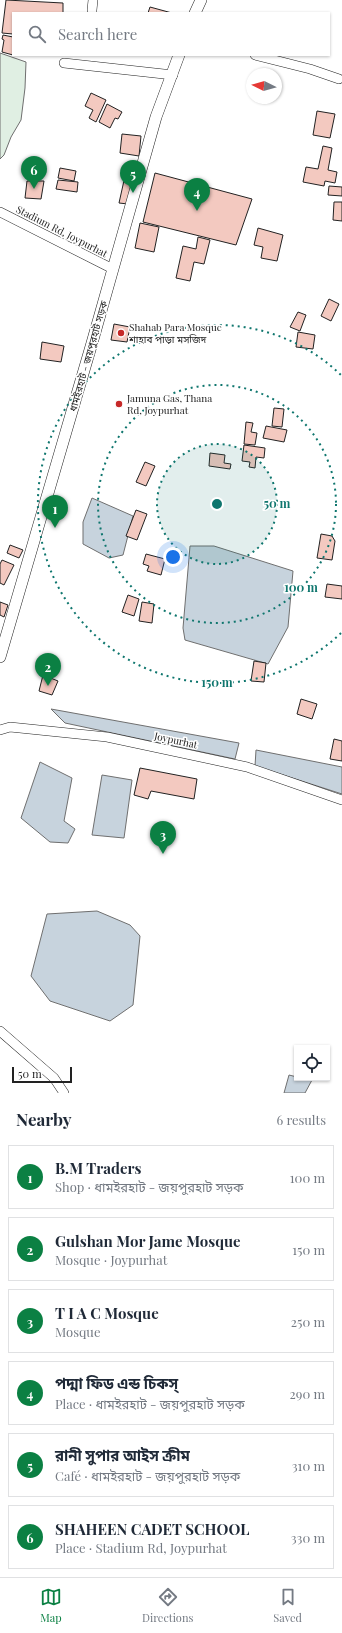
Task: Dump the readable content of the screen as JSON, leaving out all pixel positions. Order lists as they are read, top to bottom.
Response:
{
  "streets": {
    "main road": ["ধামইরহাট - জয়পুরহাট সড়ক"],
    "street": ["Stadium Rd, Joypurhat", "Joypurhat"]
  },
  "crossings": [
    ["Stadium Rd, Joypurhat", "ধামইরহাট - জয়পুরহাট সড়ক"]
  ],
  "places": ["Shahab Para Mosque শাহাব পাড়া মসজিদ", "Jamuna Gas, Thana Rd, Joypurhat"],
  "scale_bar": "50 m",
  "north": "left",
  "page": {
    "search": "Search here",
    "pins": [
      "6",
      "5",
      "4",
      "1",
      "2",
      "3"
    ],
    "scale": "50 m",
    "heading": ["Nearby", "6 results"],
    "list": [
      {
        "mark": "1",
        "name": "B.M Traders",
        "note": "Shop · ধামইরহাট - জয়পুরহাট সড়ক",
        "value": "100 m"
      },
      {
        "mark": "2",
        "name": "Gulshan Mor Jame Mosque",
        "note": "Mosque · Joypurhat",
        "value": "150 m"
      },
      {
        "mark": "3",
        "name": "T I A C Mosque",
        "note": "Mosque",
        "value": "250 m"
      },
      {
        "mark": "4",
        "name": "পদ্মা ফিড এন্ড চিকস্‌",
        "note": "Place · ধামইরহাট - জয়পুরহাট সড়ক",
        "value": "290 m"
      },
      {
        "mark": "5",
        "name": "রানী সুপার আইস ক্রীম",
        "note": "Café · ধামইরহাট - জয়পুরহাট সড়ক",
        "value": "310 m"
      },
      {
        "mark": "6",
        "name": "SHAHEEN CADET SCHOOL",
        "note": "Place · Stadium Rd, Joypurhat",
        "value": "330 m"
      }
    ],
    "nav": ["Map", "Directions", "Saved"]
  },
  "rings": ["50 m", "100 m", "150 m"]
}
